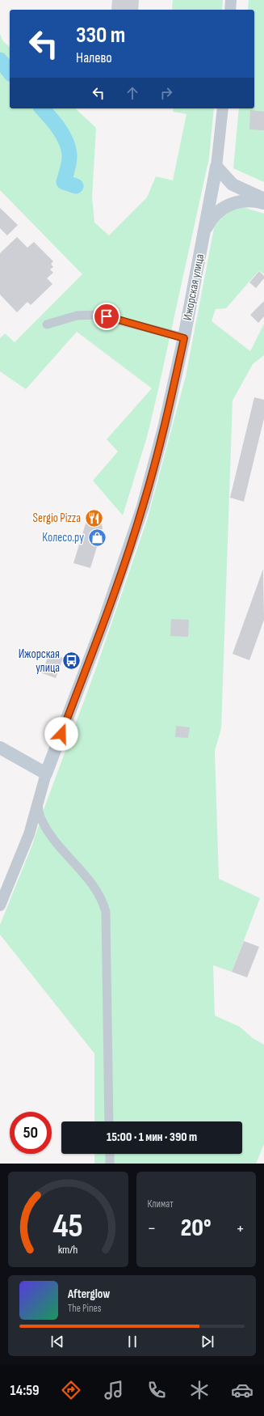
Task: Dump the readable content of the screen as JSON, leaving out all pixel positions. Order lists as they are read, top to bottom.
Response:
{
  "streets": {
    "main road": ["Ижорская улица"]
  },
  "places": {
    "restaurant": ["Sergio Pizza"],
    "shop": ["Колесо.ру"],
    "bus stop": ["Ижорская улица"]
  },
  "page": {
    "turn": ["330 m", "Налево"],
    "limit": "50",
    "trip": "15:00 · 1 мин · 390 m",
    "tile": "Климат",
    "heat": ["−", "20°", "+"],
    "song": ["Afterglow", "The Pines"],
    "tabs": "14:59",
    "gauge": ["45", "km/h"]
  }
}
